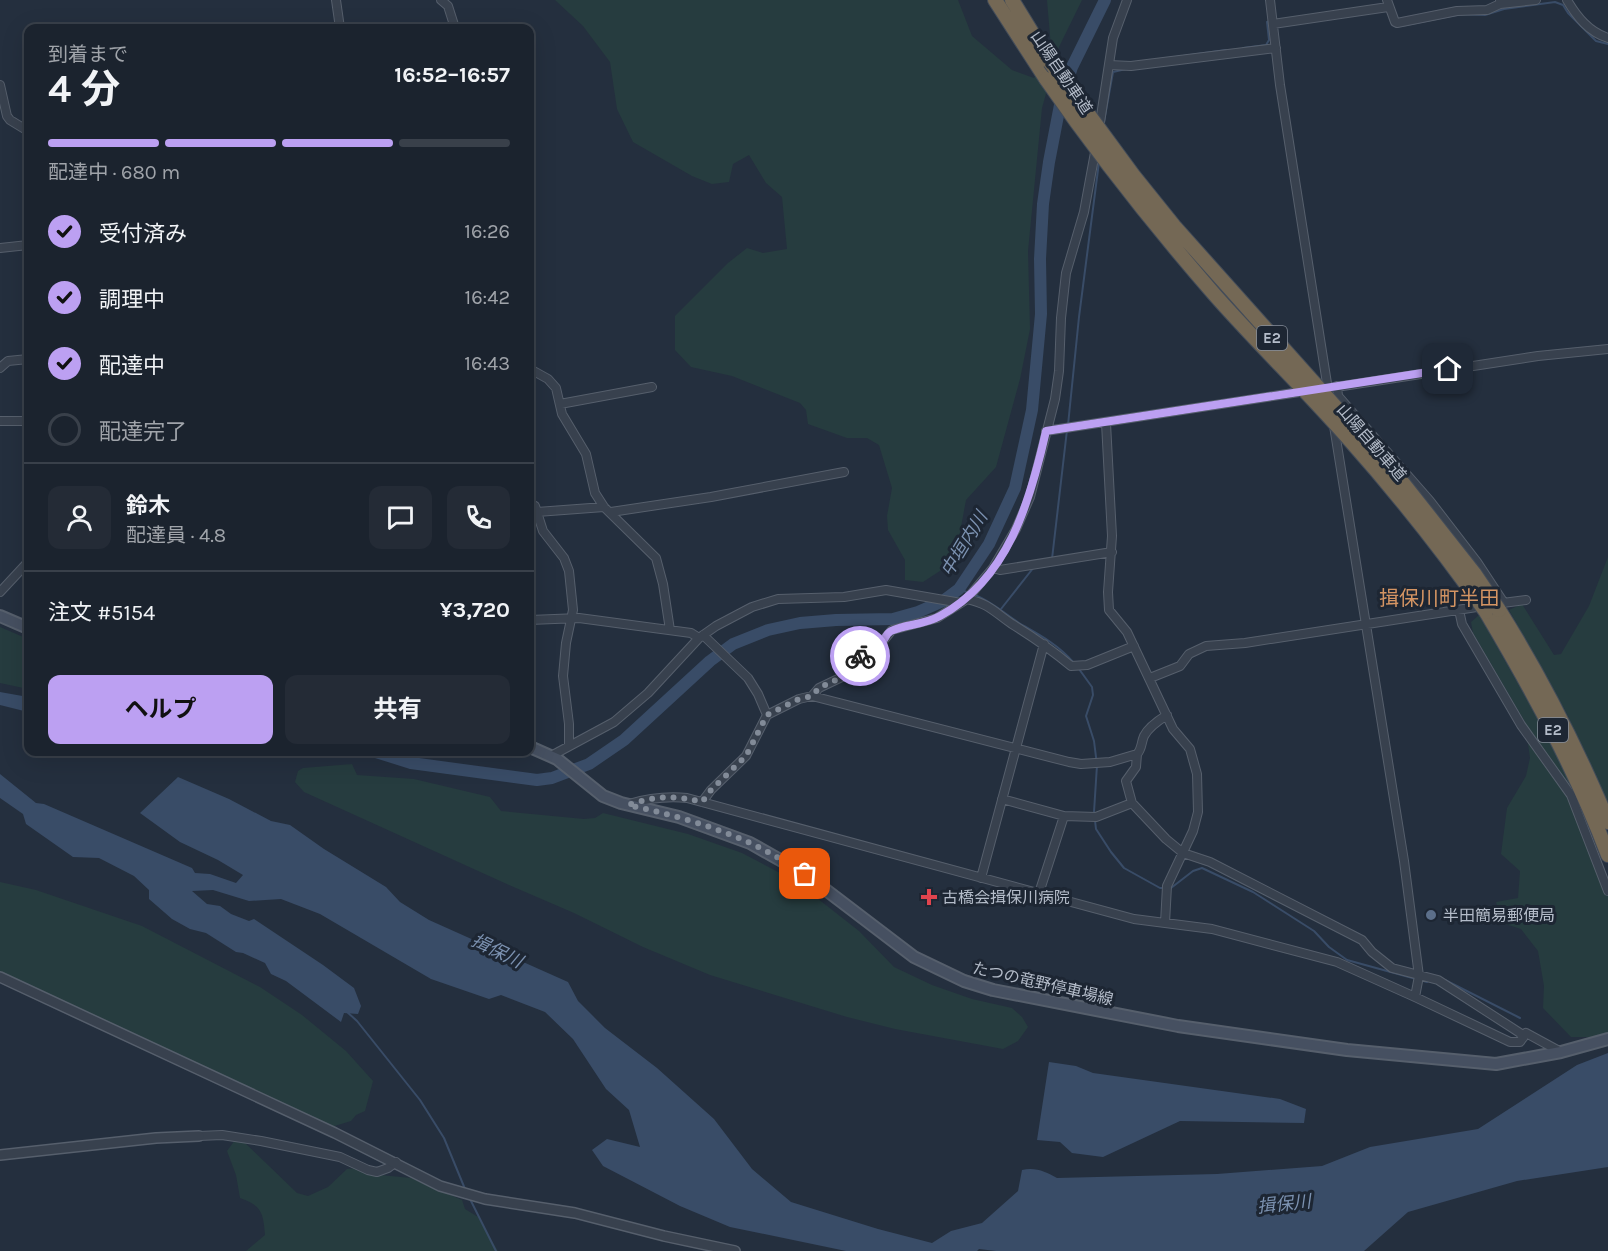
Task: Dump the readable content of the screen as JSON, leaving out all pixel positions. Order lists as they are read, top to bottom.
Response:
{
  "streets": {
    "highway": ["山陽自動車道", "E2"],
    "main road": ["たつの竜野停車場線"]
  },
  "districts": ["揖保川町半田"],
  "water": ["中垣内川", "揖保川"],
  "places": {
    "health": ["古橋会揖保川病院"],
    "other": ["半田簡易郵便局"]
  },
  "page": {
    "heading": ["4 分", "到着まで", "16:52–16:57"],
    "panel": [
      "鈴木",
      "配達員 · 4.8",
      "注文 #5154",
      "¥3,720"
    ],
    "bar": "配達中 · 680 m",
    "list": [
      ["受付済み", "16:26"],
      ["調理中", "16:42"],
      ["配達中", "16:43"],
      "配達完了"
    ],
    "buttons": ["ヘルプ", "共有"]
  }
}
